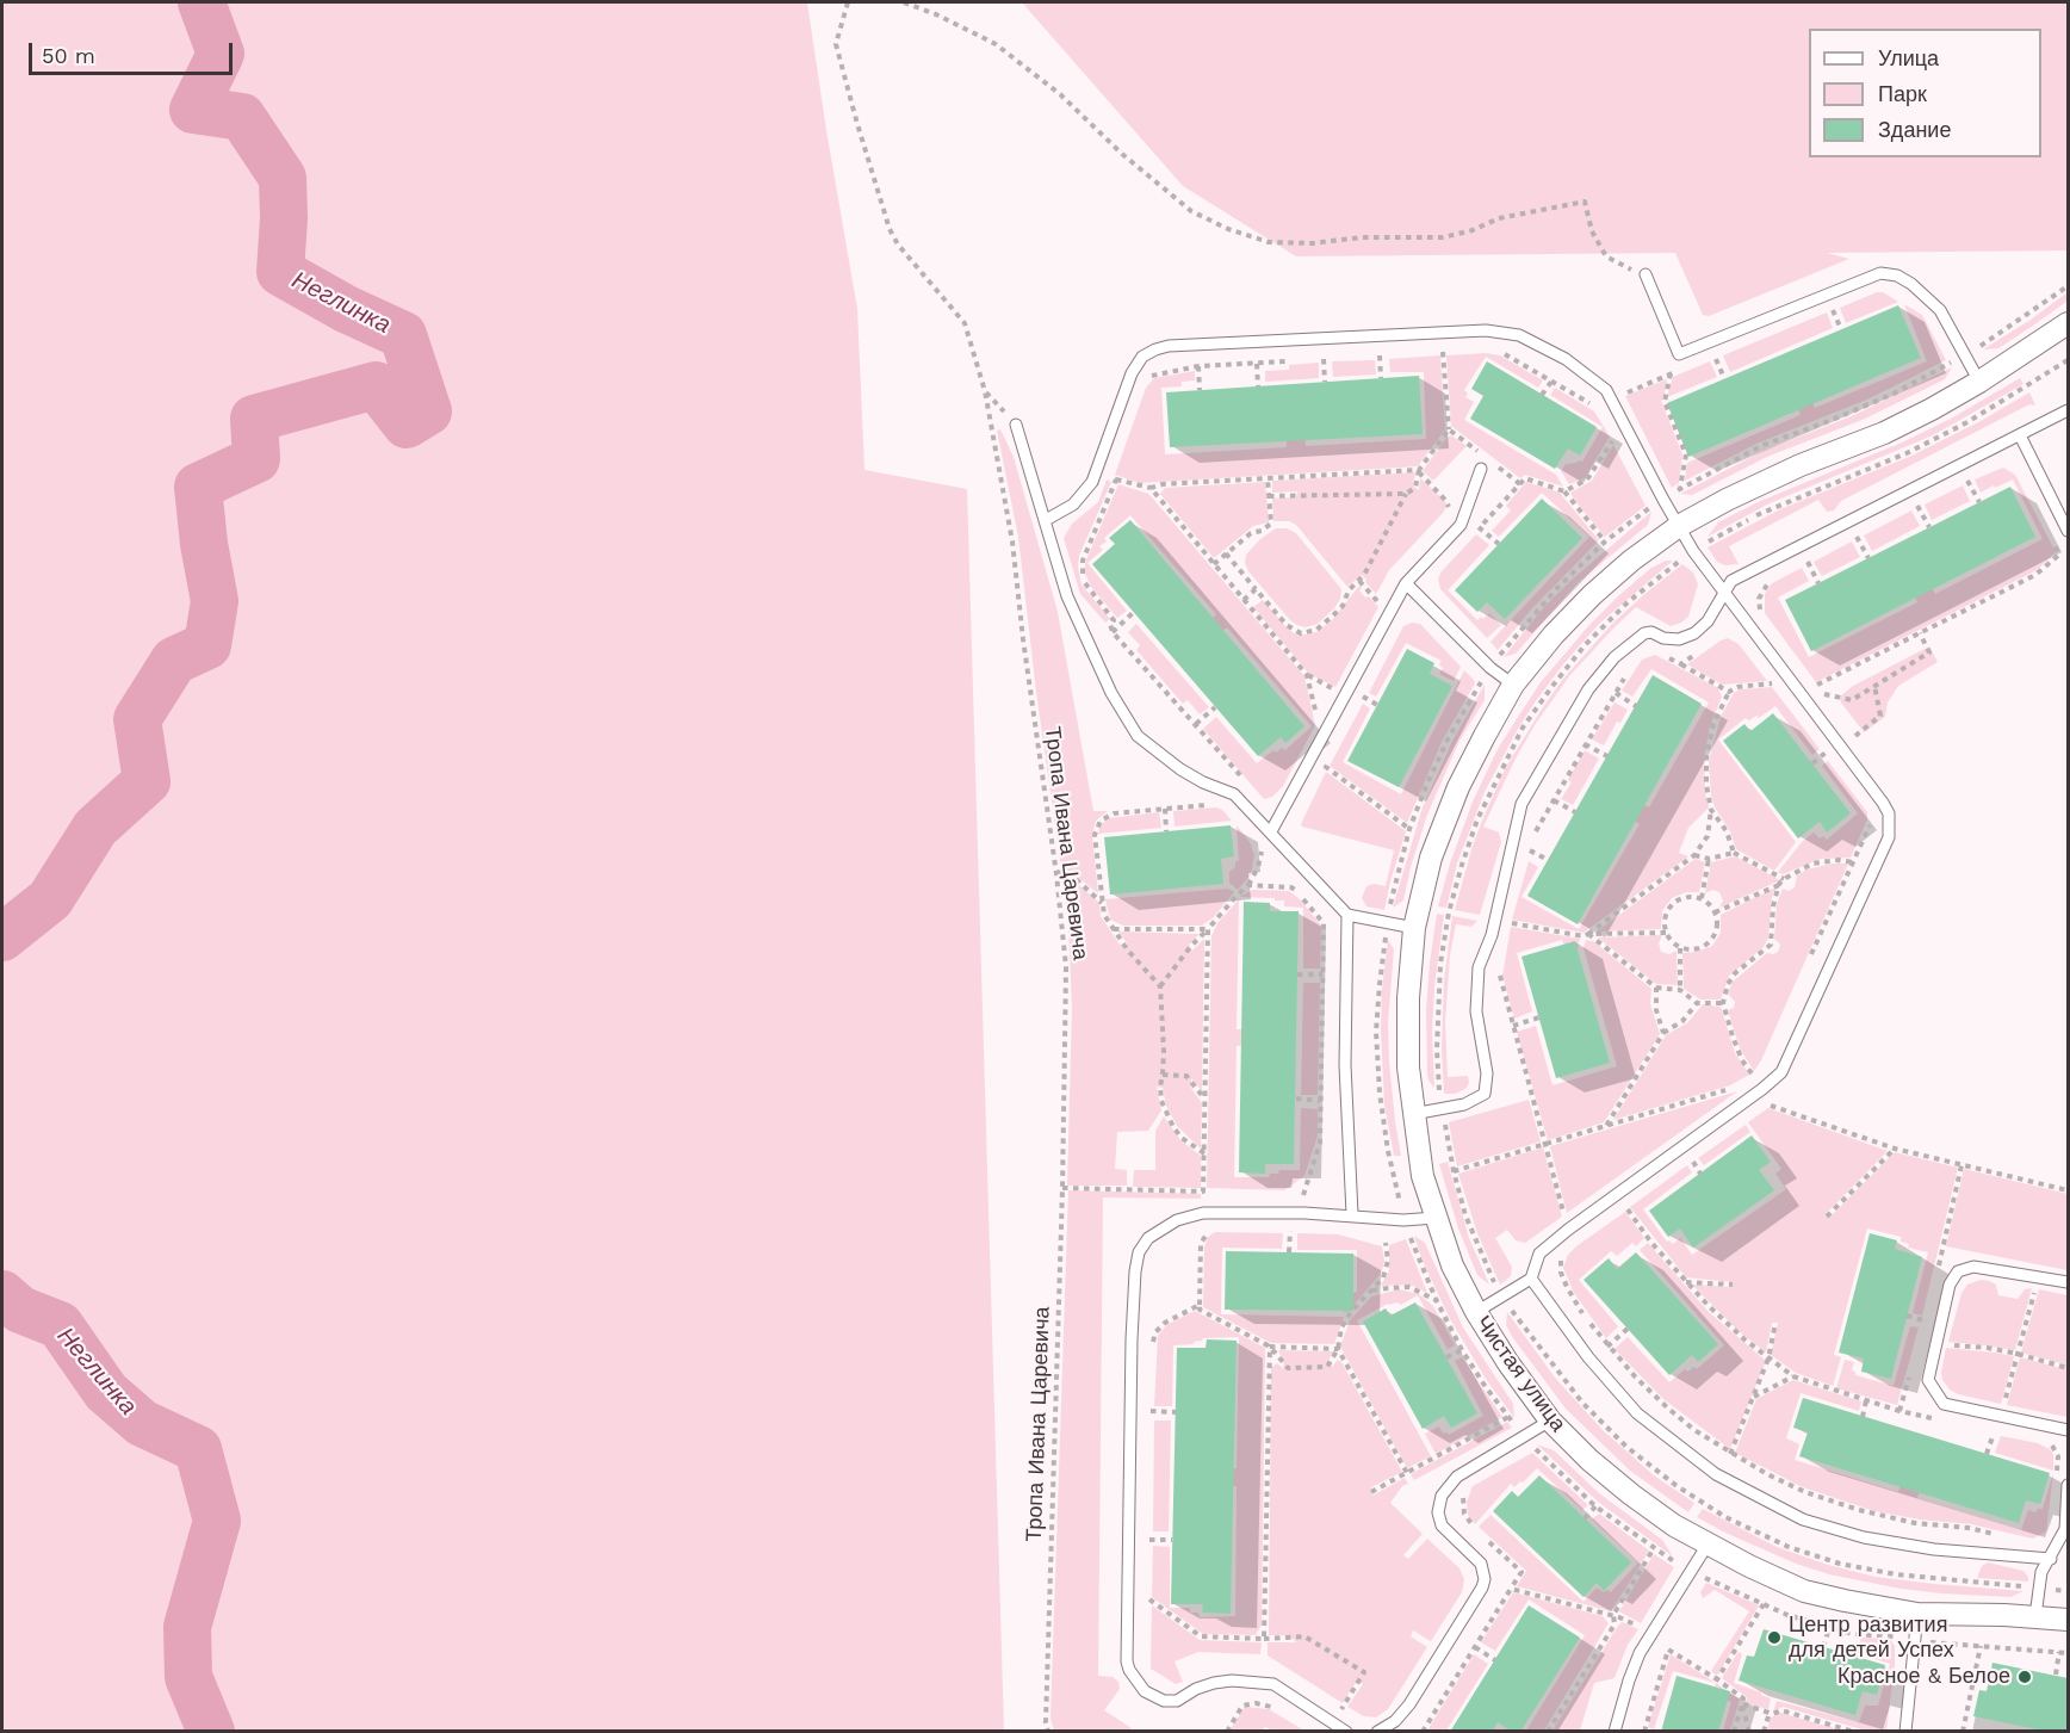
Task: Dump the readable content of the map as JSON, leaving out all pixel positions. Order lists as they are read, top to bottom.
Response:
{
  "streets": {
    "street": ["Чистая улица"],
    "path": ["Тропа Ивана Царевича"]
  },
  "water": ["Неглинка"],
  "places": ["Центр развития для детей Успех", "Красное & Белое"],
  "legend": ["Улица", "Парк", "Здание"],
  "scale_bar": "50 m"
}
